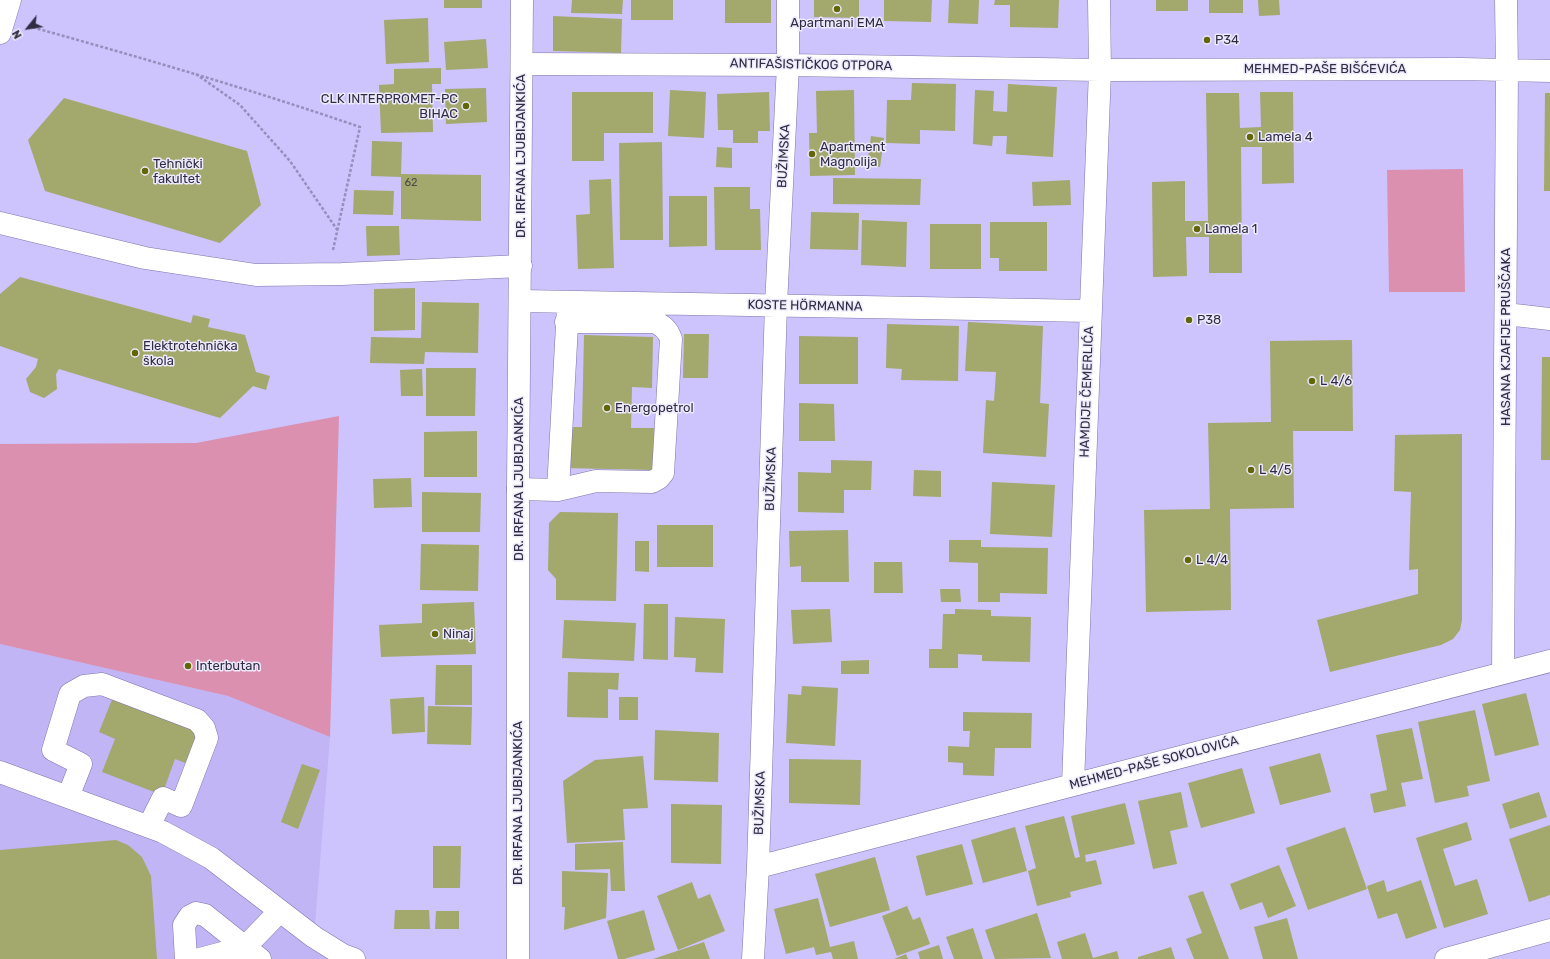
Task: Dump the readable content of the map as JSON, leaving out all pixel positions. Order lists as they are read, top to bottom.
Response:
{
  "streets": {
    "street": [
      "ANTIFAŠISTIČKOG OTPORA",
      "MEHMED-PAŠE BIŠĆEVIĆA",
      "DR. IRFANA LJUBIJANKIĆA",
      "BUŽIMSKA",
      "KOSTE HÖRMANNA",
      "HASANA KJAFIJE PRUŠČAKA",
      "HAMDIJE ČEMERLIĆA",
      "MEHMED-PAŠE SOKOLOVIĆA"
    ]
  },
  "crossings": [
    ["ANTIFAŠISTIČKOG OTPORA", "MEHMED-PAŠE BIŠĆEVIĆA"],
    ["ANTIFAŠISTIČKOG OTPORA", "DR. IRFANA LJUBIJANKIĆA"],
    ["ANTIFAŠISTIČKOG OTPORA", "BUŽIMSKA"],
    ["ANTIFAŠISTIČKOG OTPORA", "HAMDIJE ČEMERLIĆA"],
    ["MEHMED-PAŠE BIŠĆEVIĆA", "HASANA KJAFIJE PRUŠČAKA"],
    ["MEHMED-PAŠE BIŠĆEVIĆA", "HAMDIJE ČEMERLIĆA"],
    ["DR. IRFANA LJUBIJANKIĆA", "KOSTE HÖRMANNA"],
    ["BUŽIMSKA", "KOSTE HÖRMANNA"],
    ["BUŽIMSKA", "MEHMED-PAŠE SOKOLOVIĆA"],
    ["KOSTE HÖRMANNA", "HAMDIJE ČEMERLIĆA"],
    ["HASANA KJAFIJE PRUŠČAKA", "MEHMED-PAŠE SOKOLOVIĆA"],
    ["HAMDIJE ČEMERLIĆA", "MEHMED-PAŠE SOKOLOVIĆA"]
  ],
  "places": [
    "Apartmani EMA",
    "P34",
    "CLK INTERPROMET-PC BIHAC",
    "Lamela 4",
    "Apartment Magnolija",
    "Tehnički fakultet",
    "Lamela 1",
    "P38",
    "Elektrotehnička škola",
    "L 4/6",
    "Energopetrol",
    "L 4/5",
    "L 4/4",
    "Ninaj",
    "Interbutan"
  ],
  "house_numbers": ["62"],
  "north": "bottom left"
}
